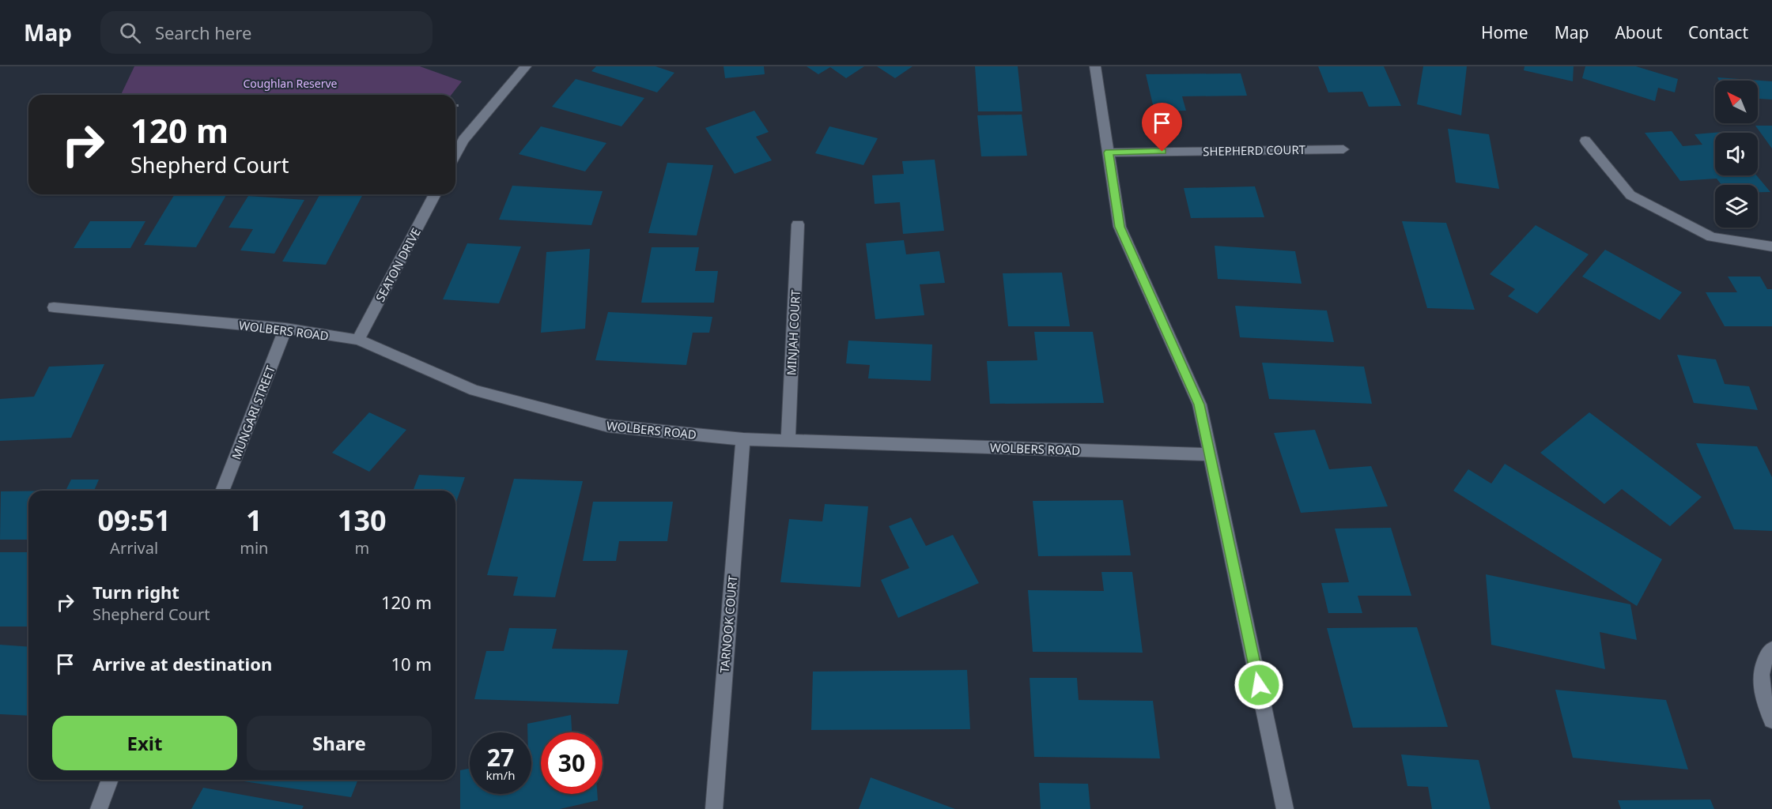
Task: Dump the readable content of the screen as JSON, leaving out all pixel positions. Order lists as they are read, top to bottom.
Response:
{
  "streets": {
    "street": [
      "SHEPHERD COURT",
      "SEATON DRIVE",
      "WOLBERS ROAD",
      "MINJAH COURT",
      "MUNGARI STREET",
      "TARNOOK COURT"
    ]
  },
  "crossings": [
    ["SEATON DRIVE", "WOLBERS ROAD"],
    ["WOLBERS ROAD", "MINJAH COURT"],
    ["WOLBERS ROAD", "MUNGARI STREET"],
    ["WOLBERS ROAD", "TARNOOK COURT"]
  ],
  "parks": ["Coughlan Reserve"],
  "north": "top left",
  "page": {
    "header": "Map",
    "search": "Search here",
    "nav": [
      "Home",
      "Map",
      "About",
      "Contact"
    ],
    "turn": ["120 m", "Shepherd Court"],
    "eta": [
      "09:51",
      "Arrival",
      "1",
      "min",
      "130",
      "m"
    ],
    "list": [
      {
        "name": "Turn right",
        "note": "Shepherd Court",
        "value": "120 m"
      },
      {
        "name": "Arrive at destination",
        "value": "10 m"
      }
    ],
    "buttons": ["Exit", "Share"],
    "speed": "27 km/h",
    "limit": "30"
  }
}
